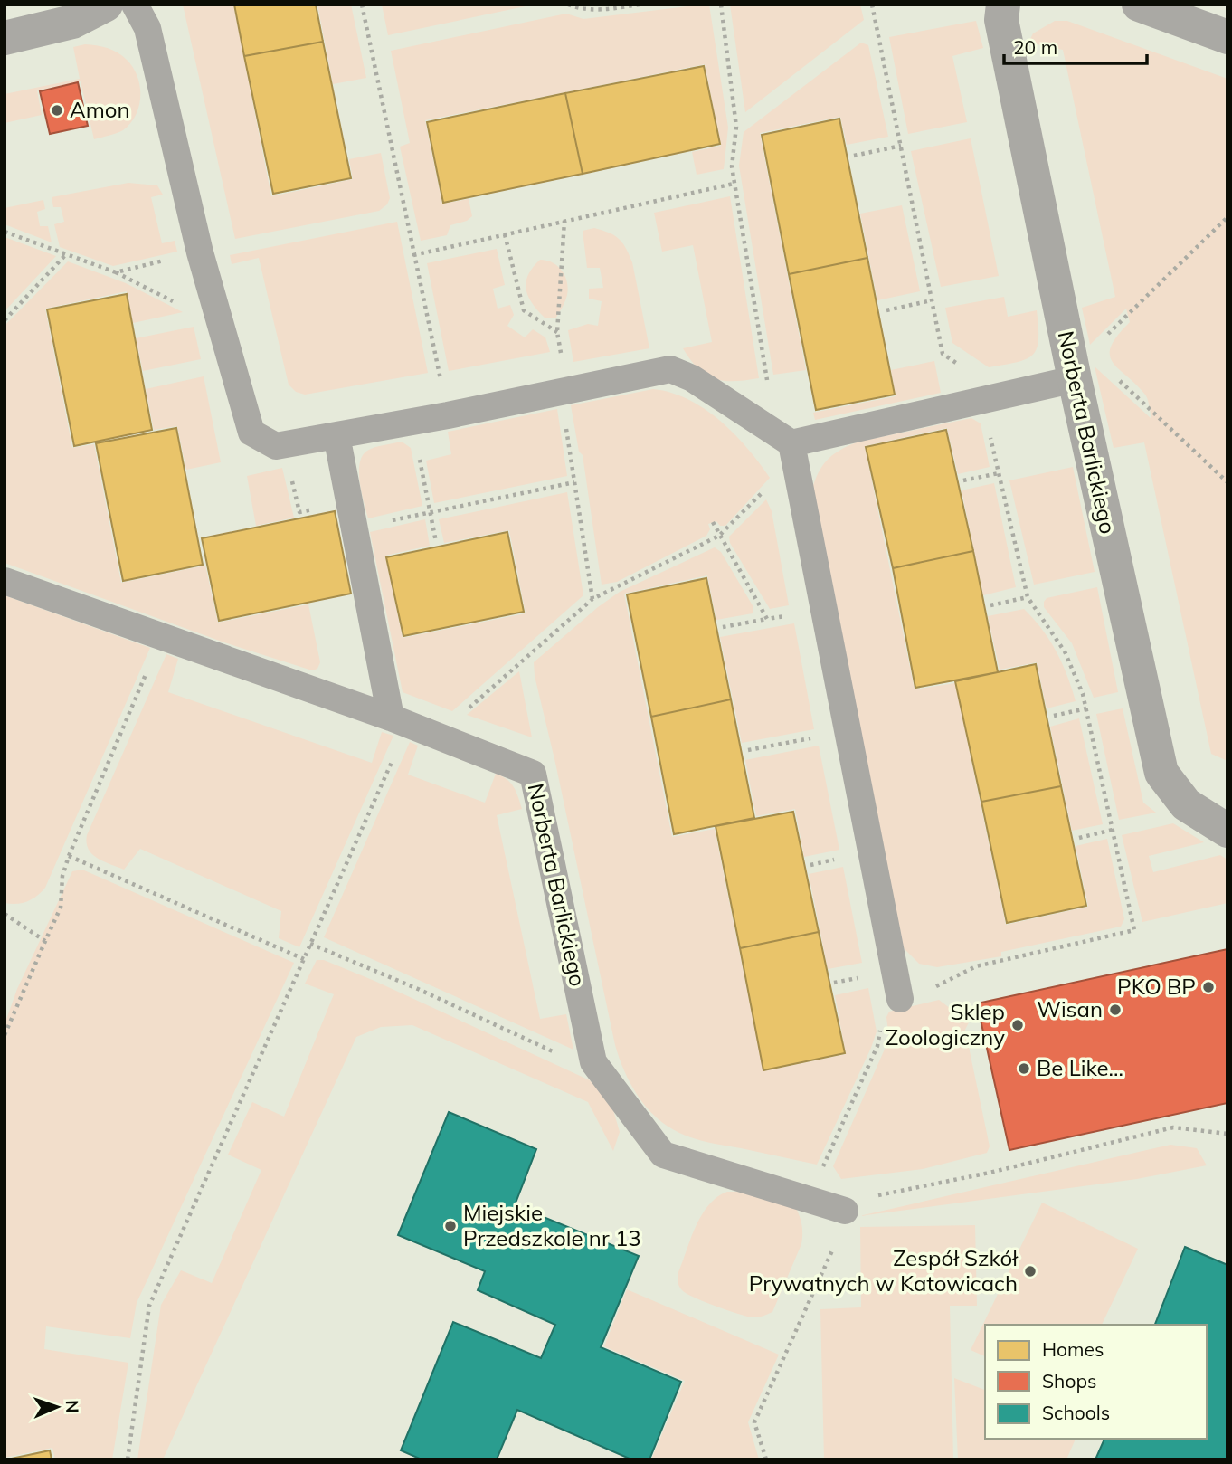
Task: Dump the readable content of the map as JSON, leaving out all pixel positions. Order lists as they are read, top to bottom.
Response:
{
  "streets": {
    "street": ["Norberta Barlickiego"]
  },
  "places": [
    "Amon",
    "PKO BP",
    "Wisan",
    "Sklep Zoologiczny",
    "Be Like…",
    "Miejskie Przedszkole nr 13",
    "Zespół Szkół Prywatnych w Katowicach"
  ],
  "legend": ["Homes", "Shops", "Schools"],
  "scale_bar": "20 m",
  "north": "right"
}
